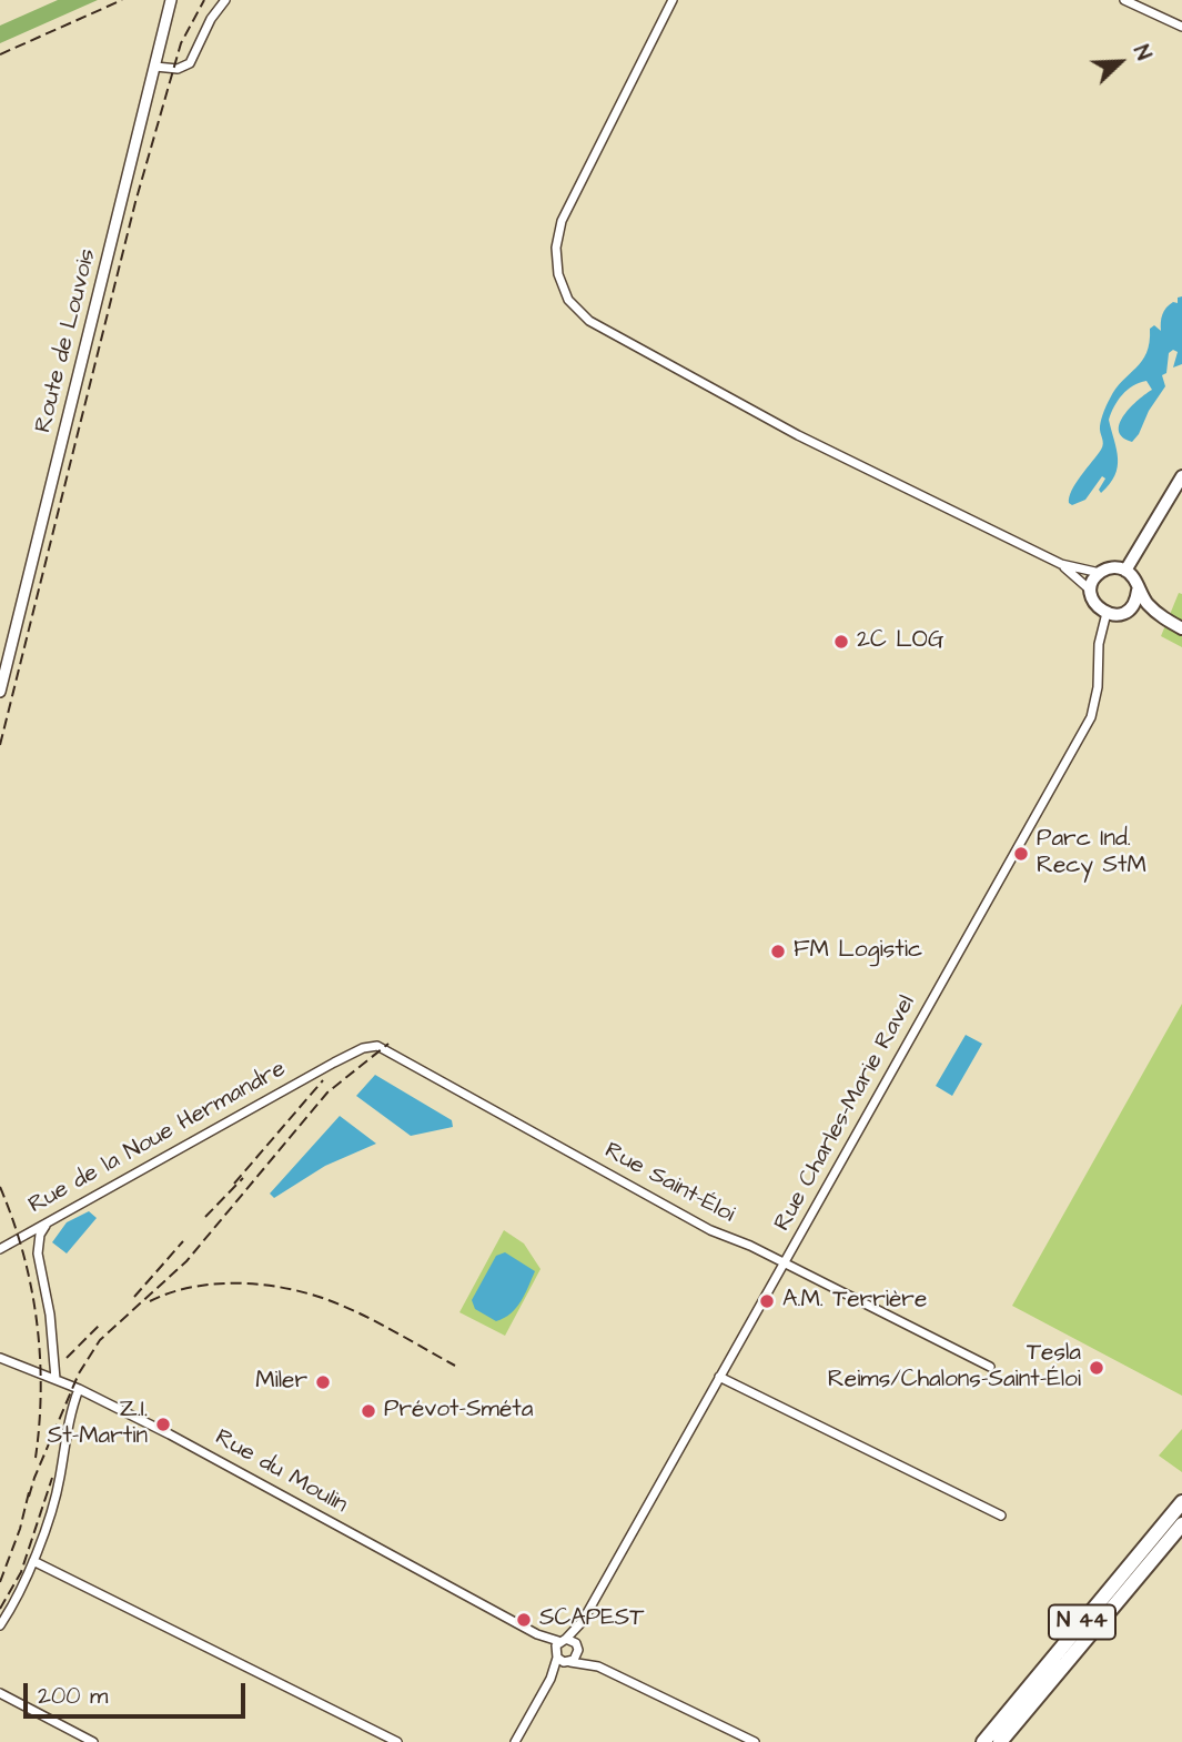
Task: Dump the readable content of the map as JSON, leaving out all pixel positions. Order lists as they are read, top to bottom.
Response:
{
  "streets": {
    "main road": ["N 44"],
    "street": [
      "Route de Louvois",
      "Rue Charles-Marie Ravel",
      "Rue de la Noue Hermandre",
      "Rue Saint-Éloi",
      "Rue du Moulin"
    ]
  },
  "crossings": [
    ["Rue Charles-Marie Ravel", "Rue Saint-Éloi"],
    ["Rue Charles-Marie Ravel", "Rue du Moulin"],
    ["Rue de la Noue Hermandre", "Rue Saint-Éloi"]
  ],
  "places": [
    "2C LOG",
    "Parc Ind. Recy StM",
    "FM Logistic",
    "A.M. Terrière",
    "Tesla Reims/Chalons-Saint-Éloi",
    "Miler",
    "Prévot-Sméta",
    "Z.I. St-Martin",
    "SCAPEST"
  ],
  "scale_bar": "200 m",
  "north": "top right"
}
